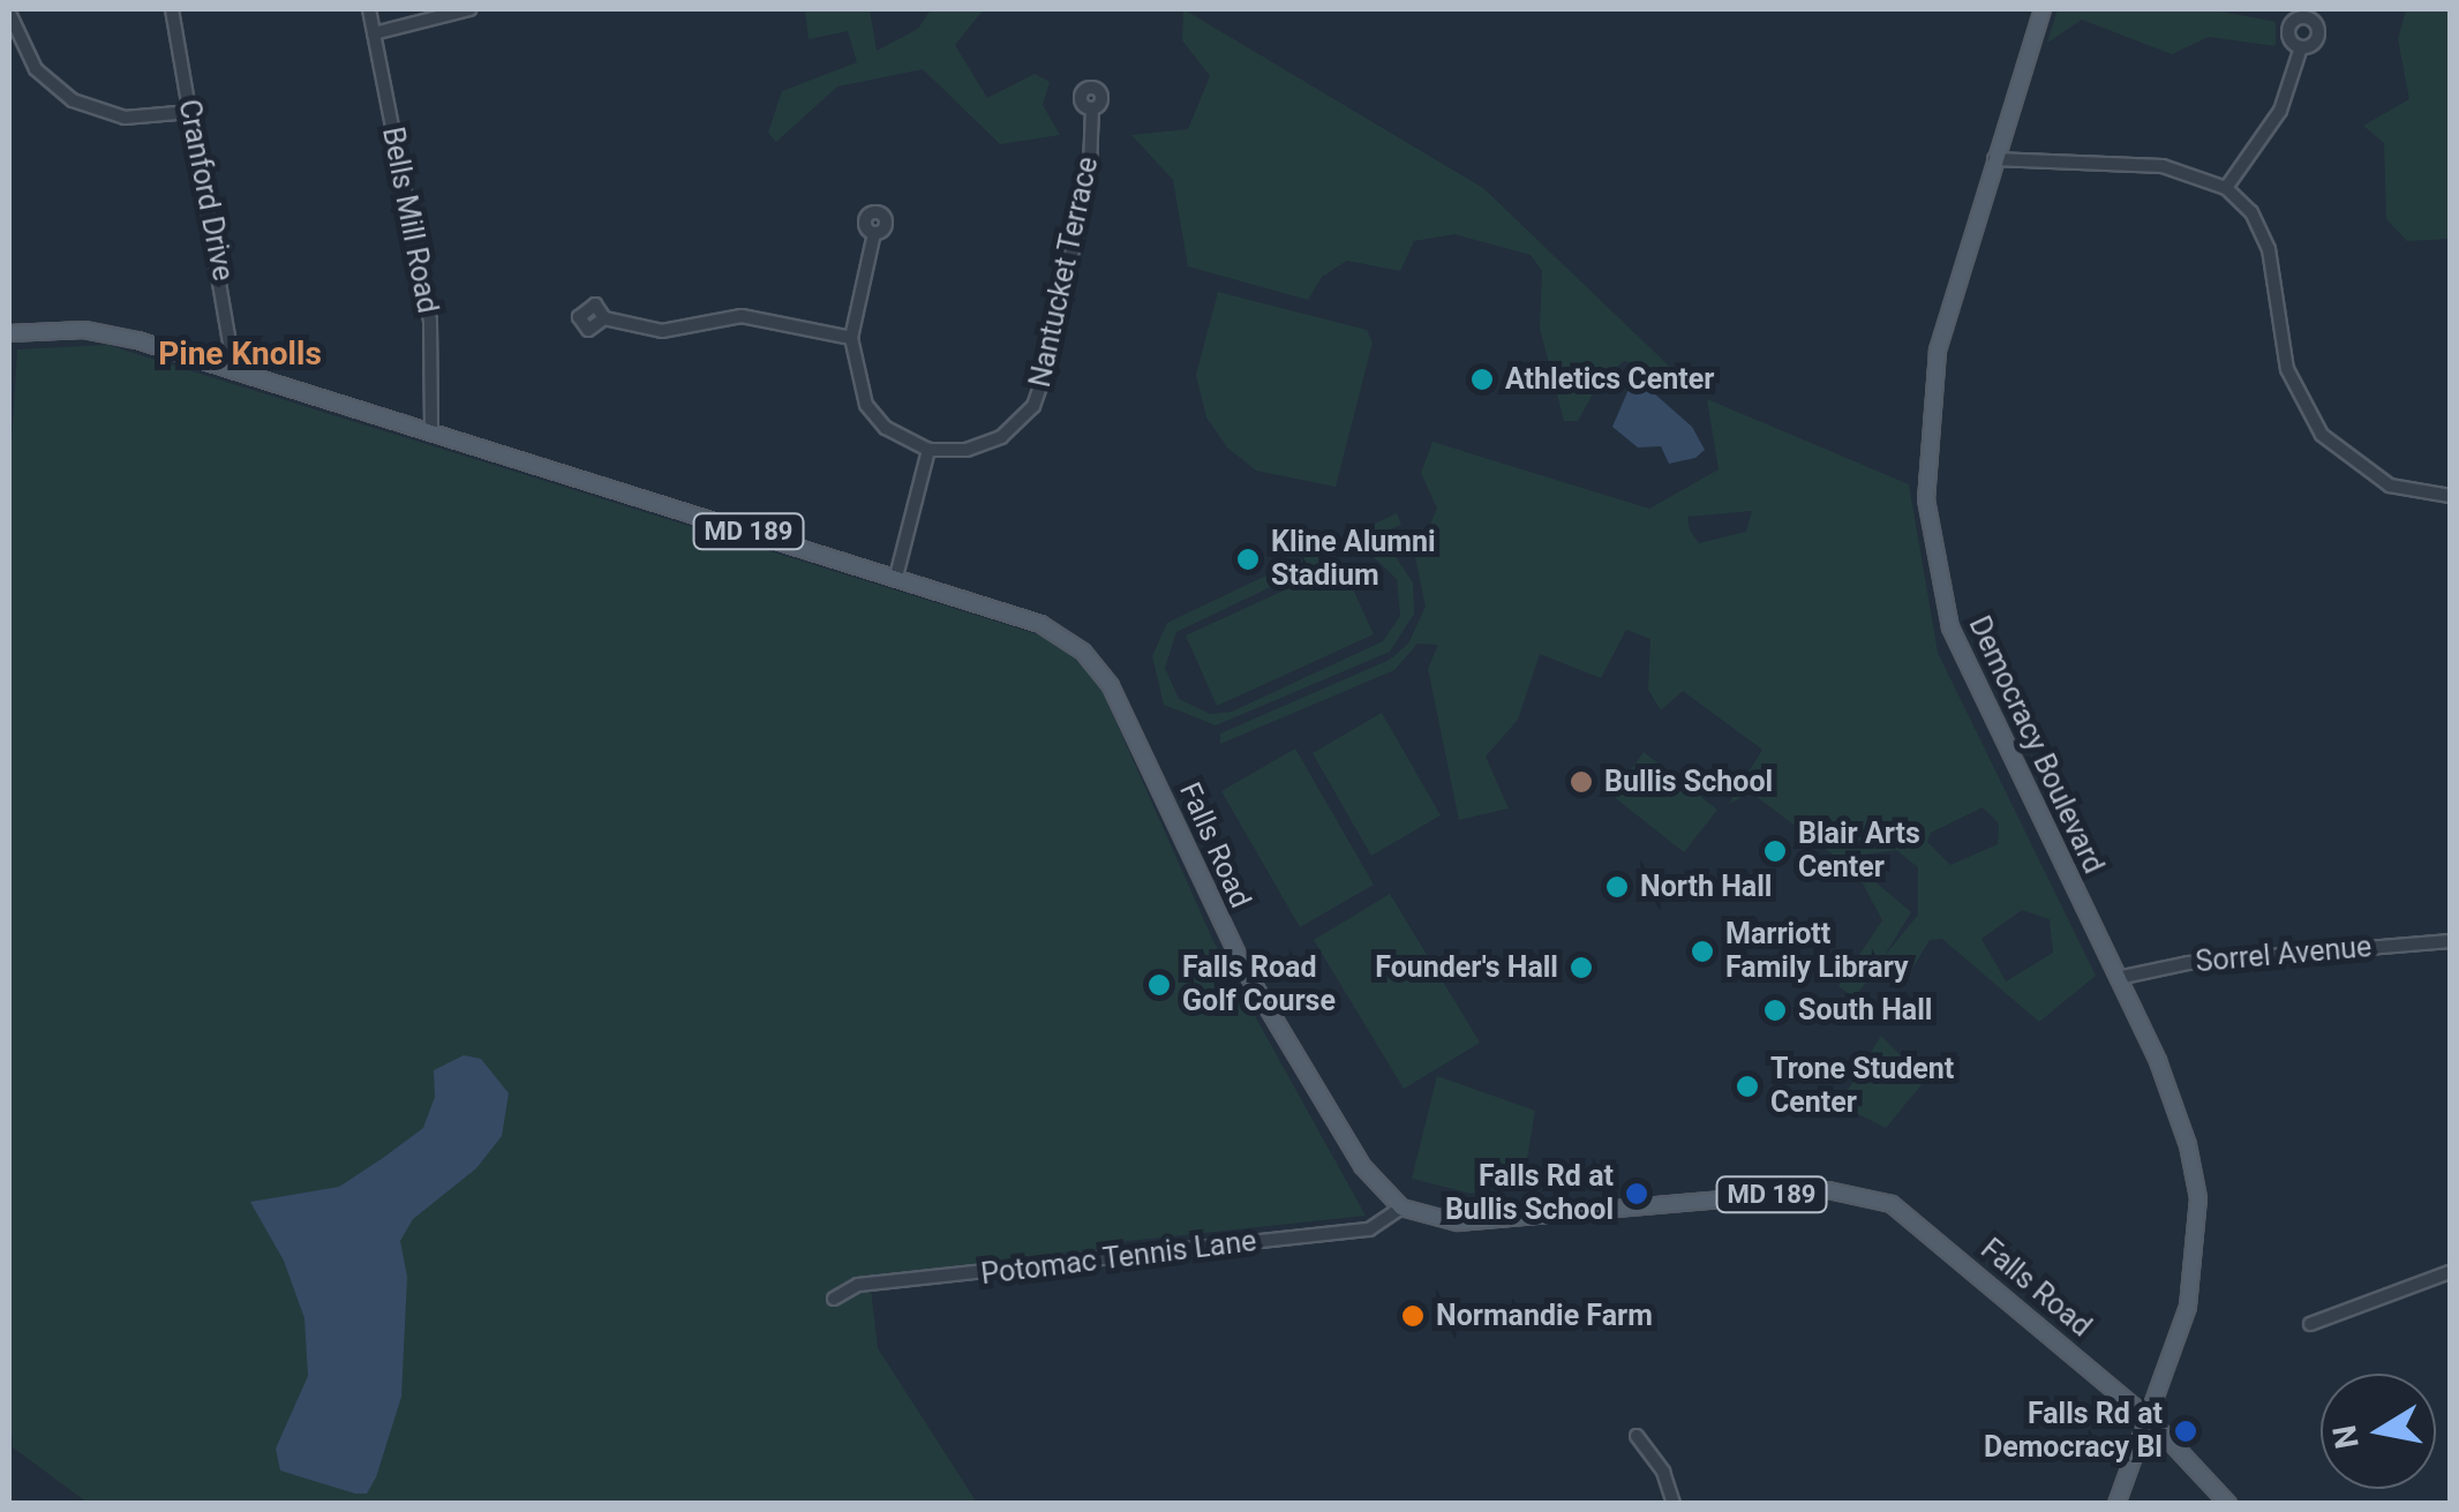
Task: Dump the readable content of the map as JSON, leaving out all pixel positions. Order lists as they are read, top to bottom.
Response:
{
  "streets": {
    "main road": ["MD 189", "Democracy Boulevard", "Falls Road"],
    "street": [
      "Cranford Drive",
      "Bells Mill Road",
      "Nantucket Terrace",
      "Sorrel Avenue",
      "Potomac Tennis Lane"
    ]
  },
  "crossings": [
    ["Cranford Drive", "Falls Road"],
    ["Bells Mill Road", "Falls Road"],
    ["Democracy Boulevard", "Falls Road"],
    ["Democracy Boulevard", "Sorrel Avenue"],
    ["Falls Road", "Potomac Tennis Lane"]
  ],
  "districts": ["Pine Knolls"],
  "places": [
    "Athletics Center",
    "Kline Alumni Stadium",
    "Bullis School",
    "Blair Arts Center",
    "North Hall",
    "Marriott Family Library",
    "Founder's Hall",
    "Falls Road Golf Course",
    "South Hall",
    "Trone Student Center",
    "Falls Rd at Bullis School",
    "Normandie Farm",
    "Falls Rd at Democracy Bl"
  ],
  "north": "left"
}
